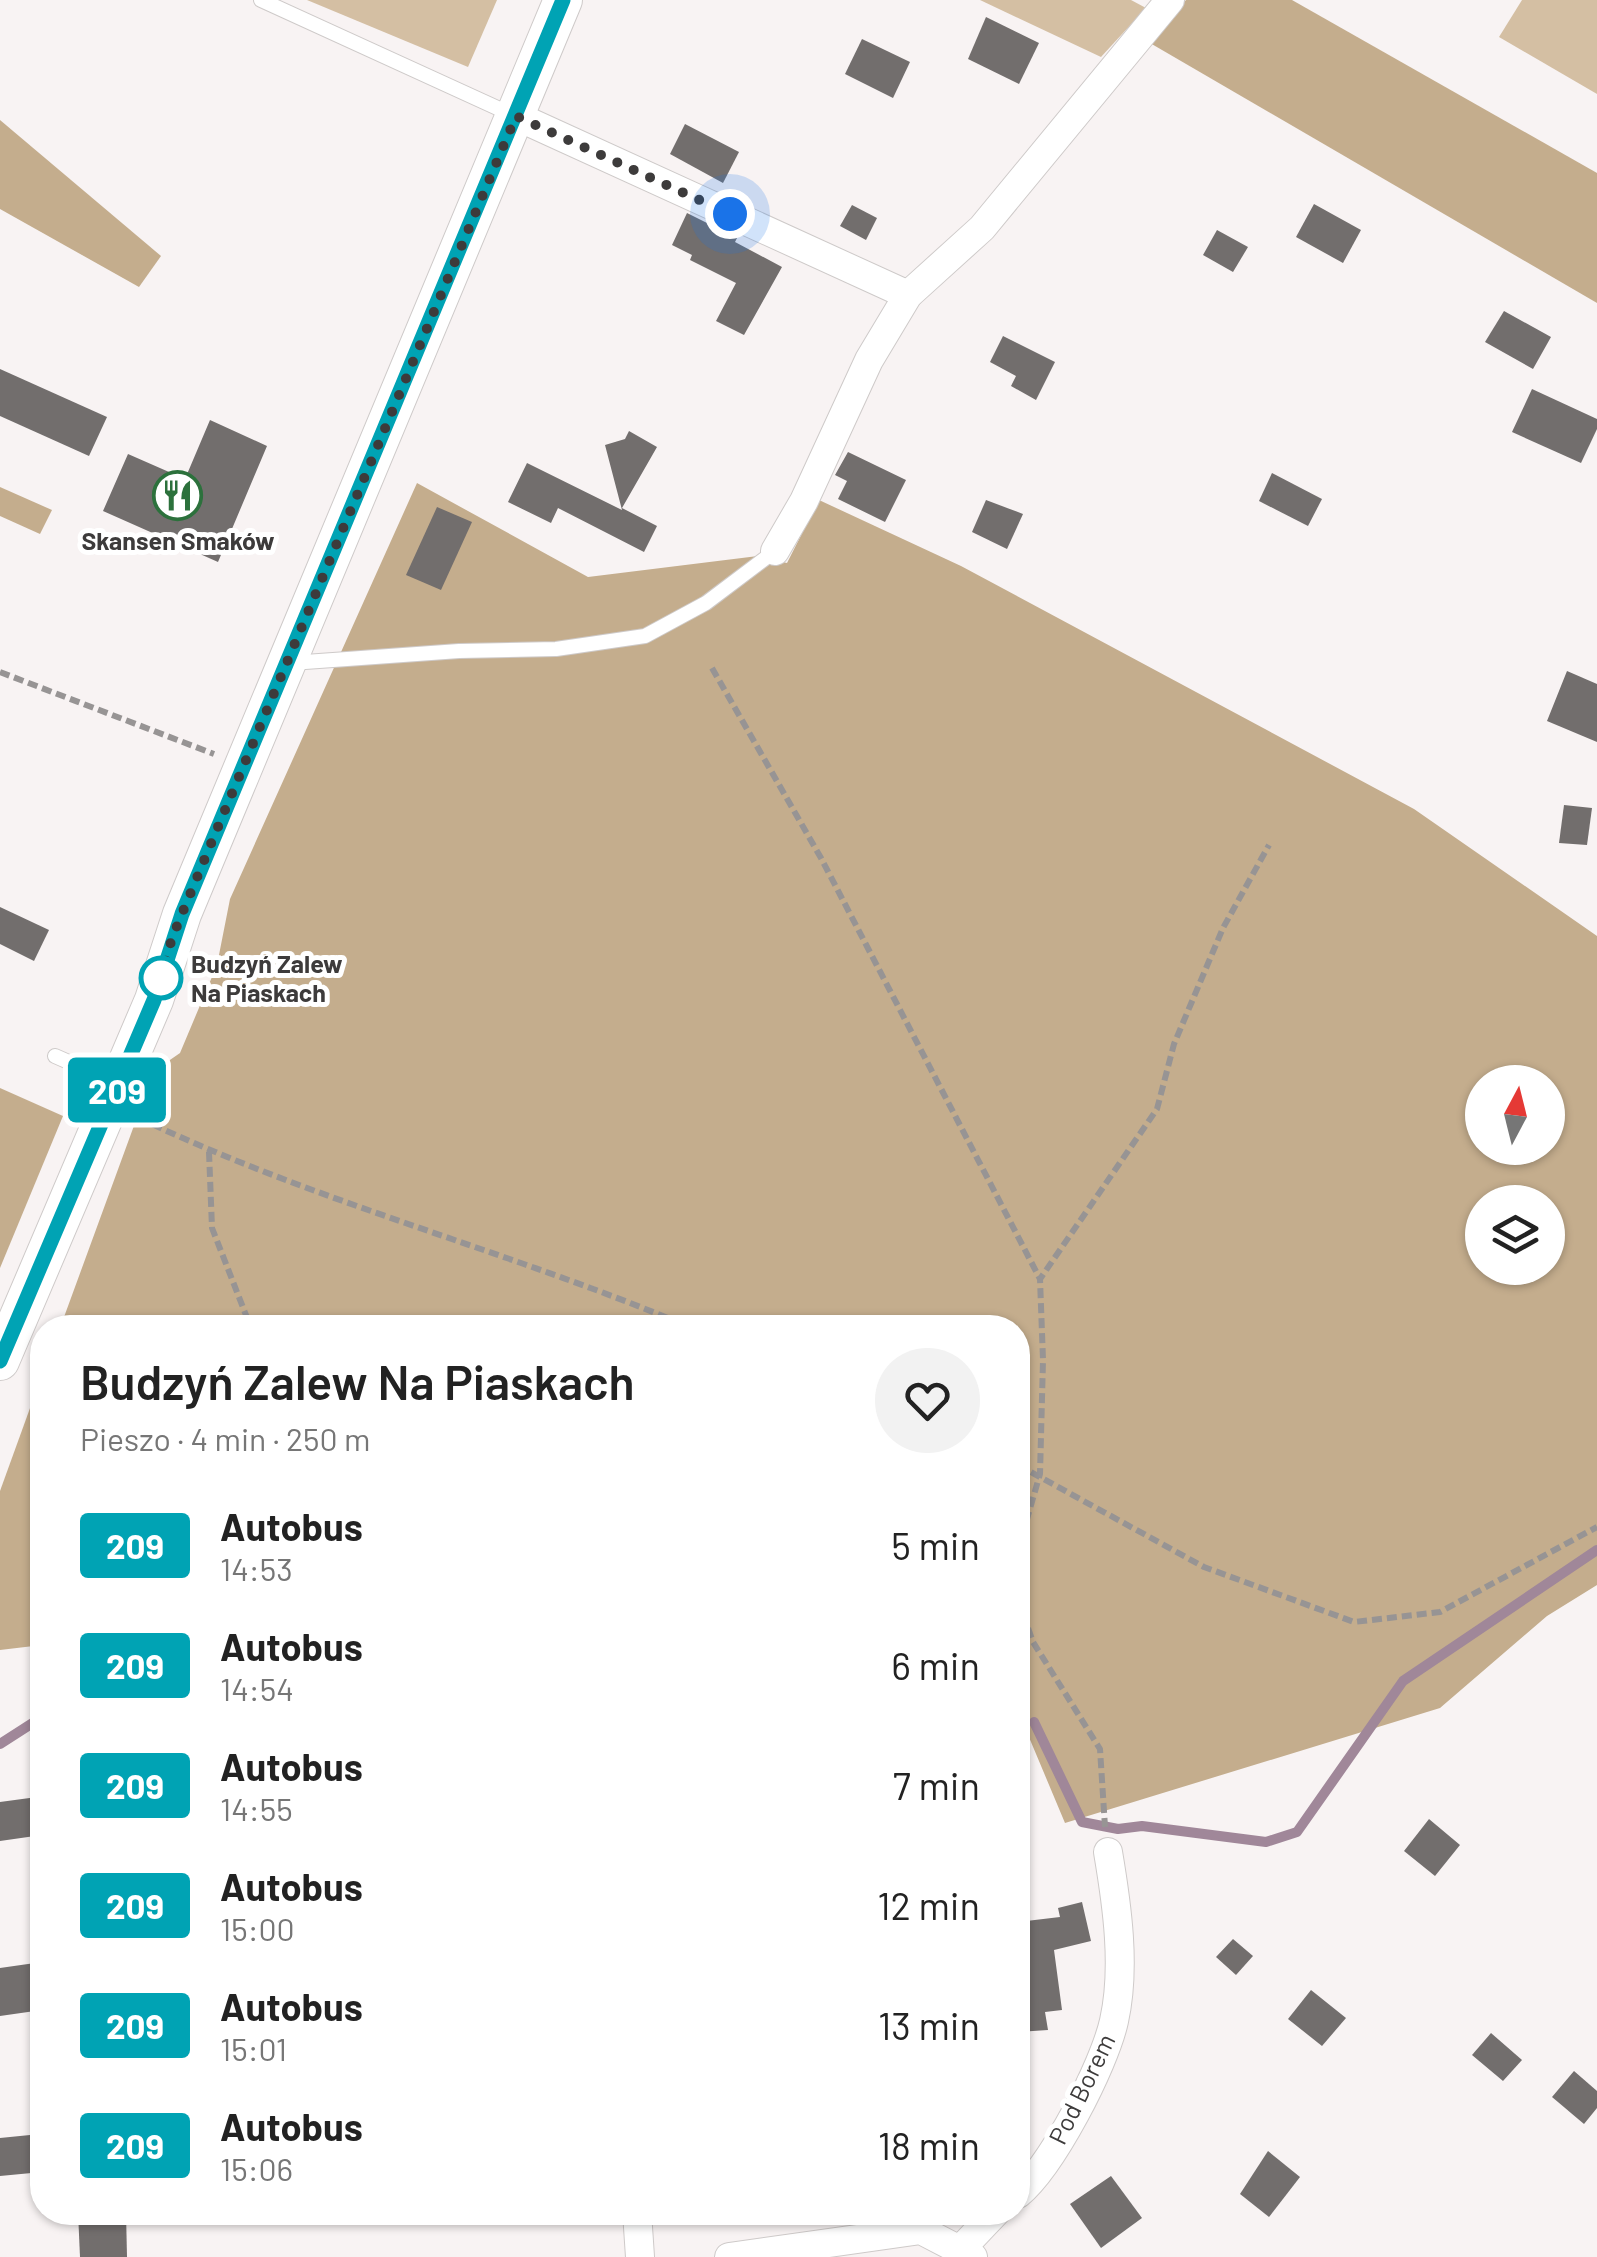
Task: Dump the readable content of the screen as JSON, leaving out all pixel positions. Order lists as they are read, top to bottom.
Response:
{
  "streets": {
    "street": ["Pod Borem"]
  },
  "places": {
    "restaurant": ["Skansen Smaków"],
    "other": ["Budzyń Zalew Na Piaskach"]
  },
  "lines": ["bus line 209"],
  "north": "top",
  "page": {
    "on_map": "209",
    "heading": ["Budzyń Zalew Na Piaskach", "Pieszo · 4 min · 250 m"],
    "list": [
      {
        "mark": "209",
        "name": "Autobus",
        "note": "14:53",
        "value": "5 min"
      },
      {
        "mark": "209",
        "name": "Autobus",
        "note": "14:54",
        "value": "6 min"
      },
      {
        "mark": "209",
        "name": "Autobus",
        "note": "14:55",
        "value": "7 min"
      },
      {
        "mark": "209",
        "name": "Autobus",
        "note": "15:00",
        "value": "12 min"
      },
      {
        "mark": "209",
        "name": "Autobus",
        "note": "15:01",
        "value": "13 min"
      },
      {
        "mark": "209",
        "name": "Autobus",
        "note": "15:06",
        "value": "18 min"
      }
    ]
  }
}
